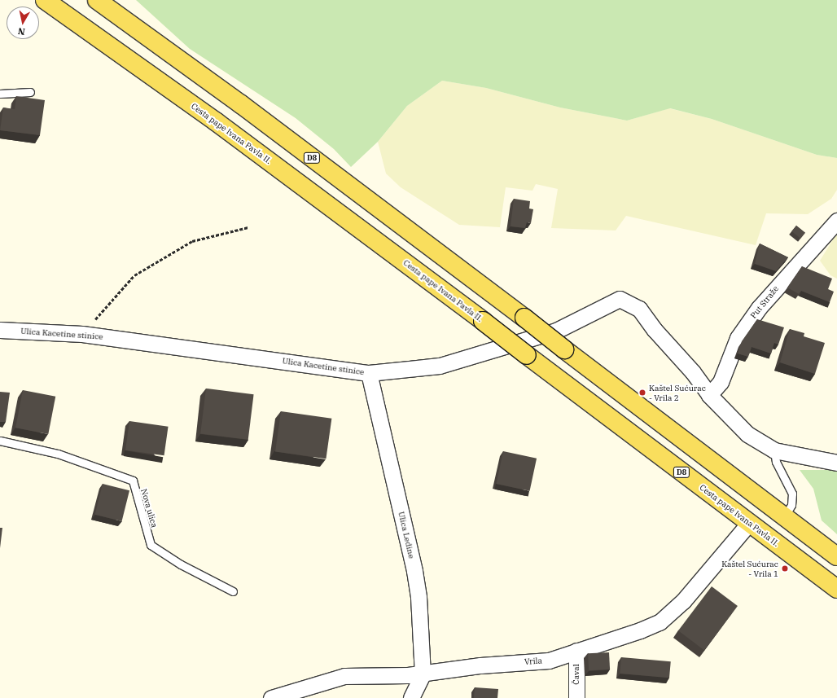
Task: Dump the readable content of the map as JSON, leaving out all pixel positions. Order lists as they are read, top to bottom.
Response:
{
  "streets": {
    "main road": ["Cesta pape Ivana Pavla II.", "D8"],
    "street": [
      "Put Straže",
      "Ulica Kacetine stinice",
      "Ulica Ledine",
      "Vrila",
      "Čaval"
    ],
    "lane": ["Nova ulica"]
  },
  "crossings": [
    ["Cesta pape Ivana Pavla II.", "Vrila"],
    ["Put Straže", "Ulica Kacetine stinice"],
    ["Ulica Kacetine stinice", "Ulica Ledine"],
    ["Ulica Ledine", "Vrila"],
    ["Vrila", "Čaval"]
  ],
  "places": ["Kaštel Sućurac - Vrila 2", "Kaštel Sućurac - Vrila 1"],
  "north": "bottom"
}
